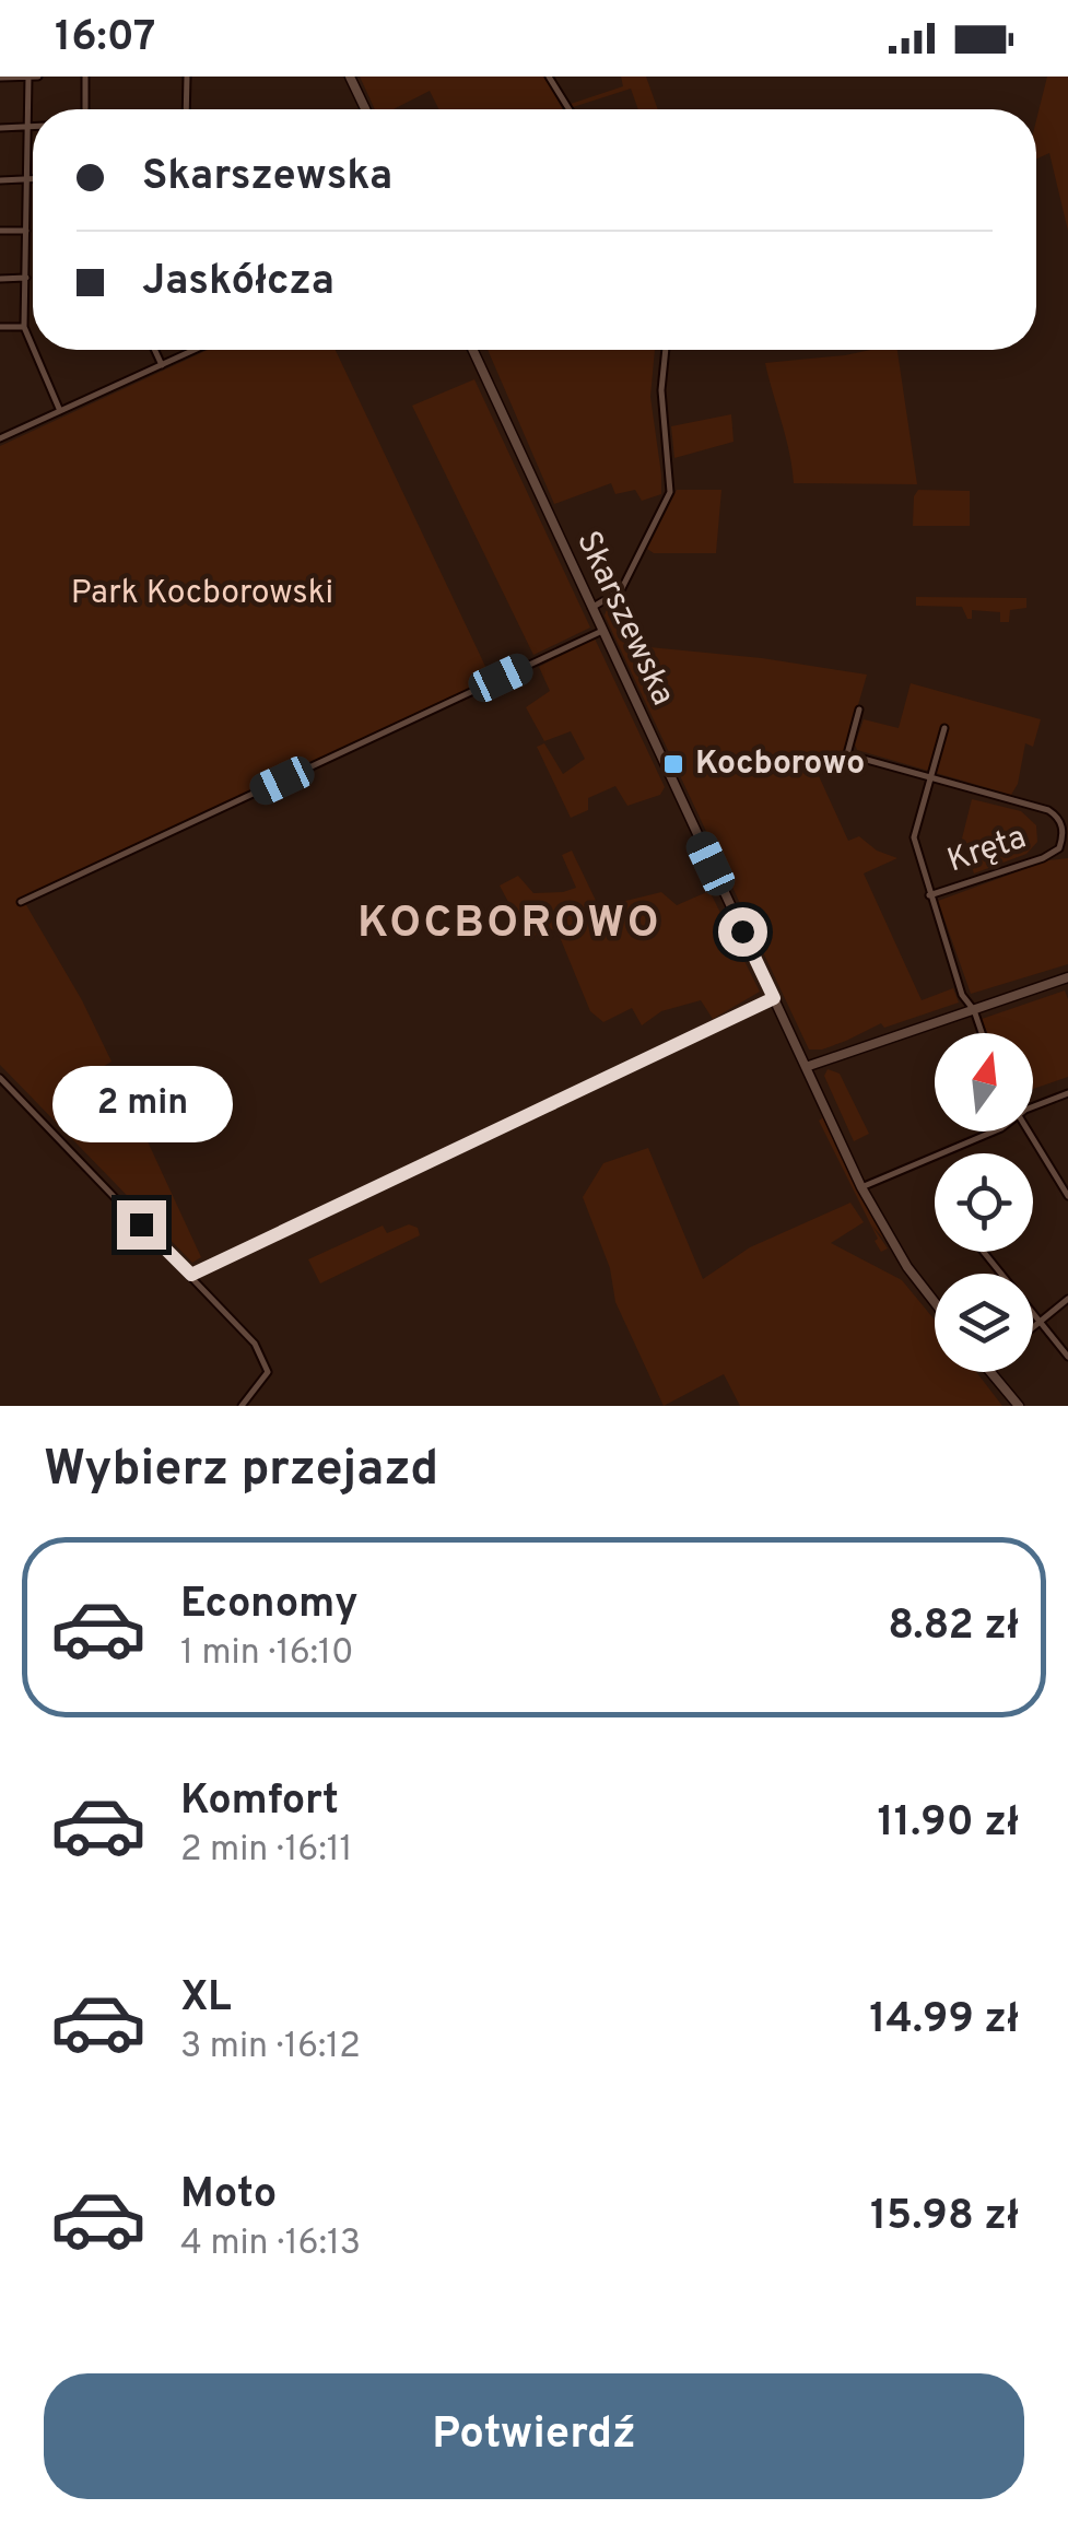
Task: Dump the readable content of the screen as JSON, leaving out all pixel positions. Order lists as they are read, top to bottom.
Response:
{
  "streets": {
    "main road": ["Skarszewska"],
    "street": ["Kręta"]
  },
  "districts": ["KOCBOROWO"],
  "parks": ["Park Kocborowski"],
  "places": {
    "transit": ["Kocborowo"]
  },
  "north": "top",
  "page": {
    "status": "16:07",
    "banner": ["Skarszewska", "Jaskółcza"],
    "bubble": "2 min",
    "heading": "Wybierz przejazd",
    "list": [
      {
        "name": "Economy",
        "note": "1 min · 16:10",
        "value": "8.82 zł"
      },
      {
        "name": "Komfort",
        "note": "2 min · 16:11",
        "value": "11.90 zł"
      },
      {
        "name": "XL",
        "note": "3 min · 16:12",
        "value": "14.99 zł"
      },
      {
        "name": "Moto",
        "note": "4 min · 16:13",
        "value": "15.98 zł"
      }
    ],
    "buttons": "Potwierdź"
  }
}
